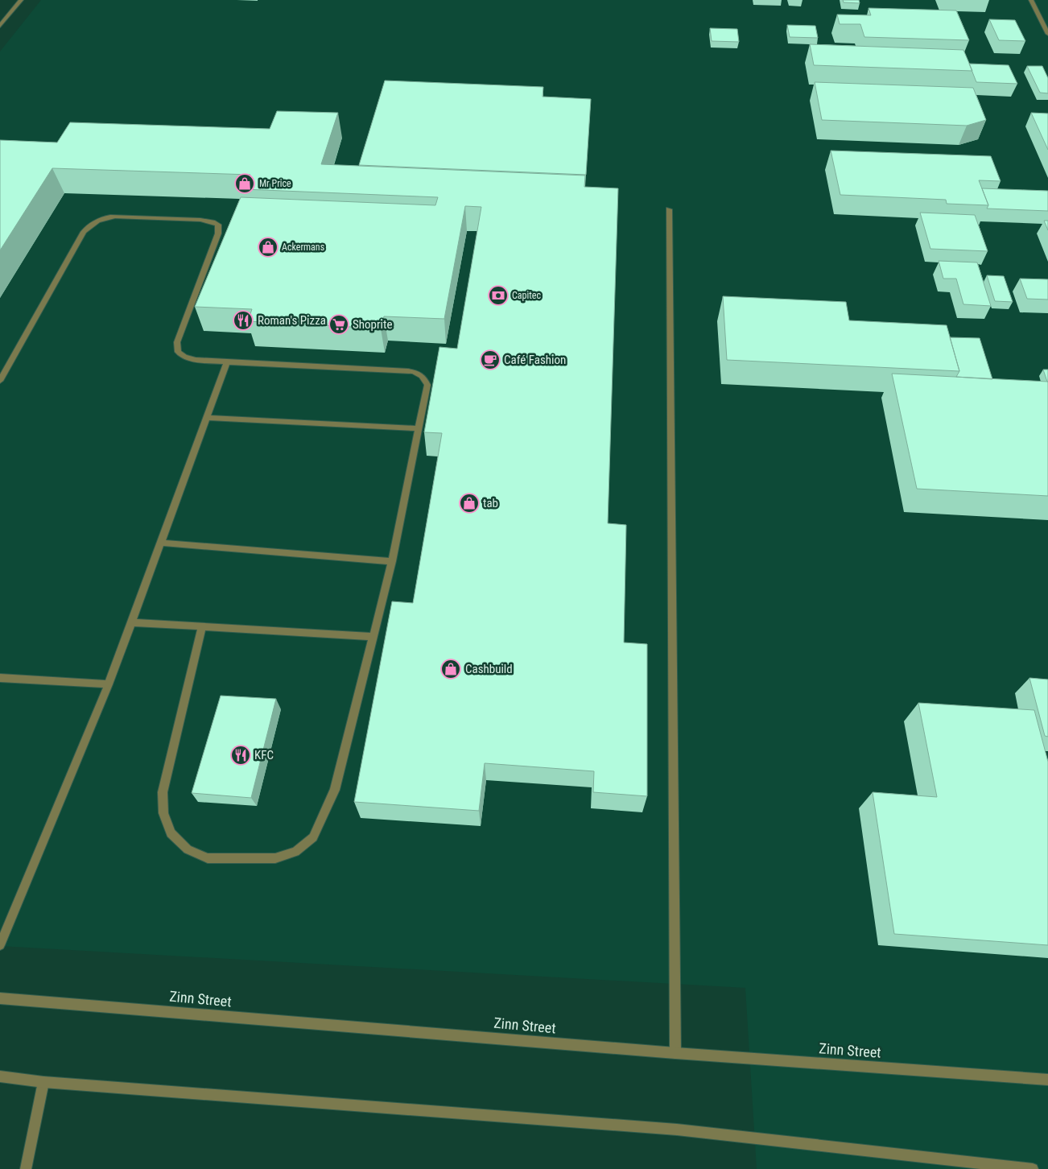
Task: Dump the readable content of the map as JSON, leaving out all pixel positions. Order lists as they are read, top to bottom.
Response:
{
  "streets": {
    "street": ["Zinn Street"]
  },
  "places": {
    "shop": [
      "Mr Price",
      "Ackermans",
      "tab",
      "Cashbuild"
    ],
    "bank": ["Capitec"],
    "restaurant": ["Roman's Pizza", "KFC"],
    "supermarket": ["Shoprite"],
    "cafe": ["Café Fashion"]
  }
}
